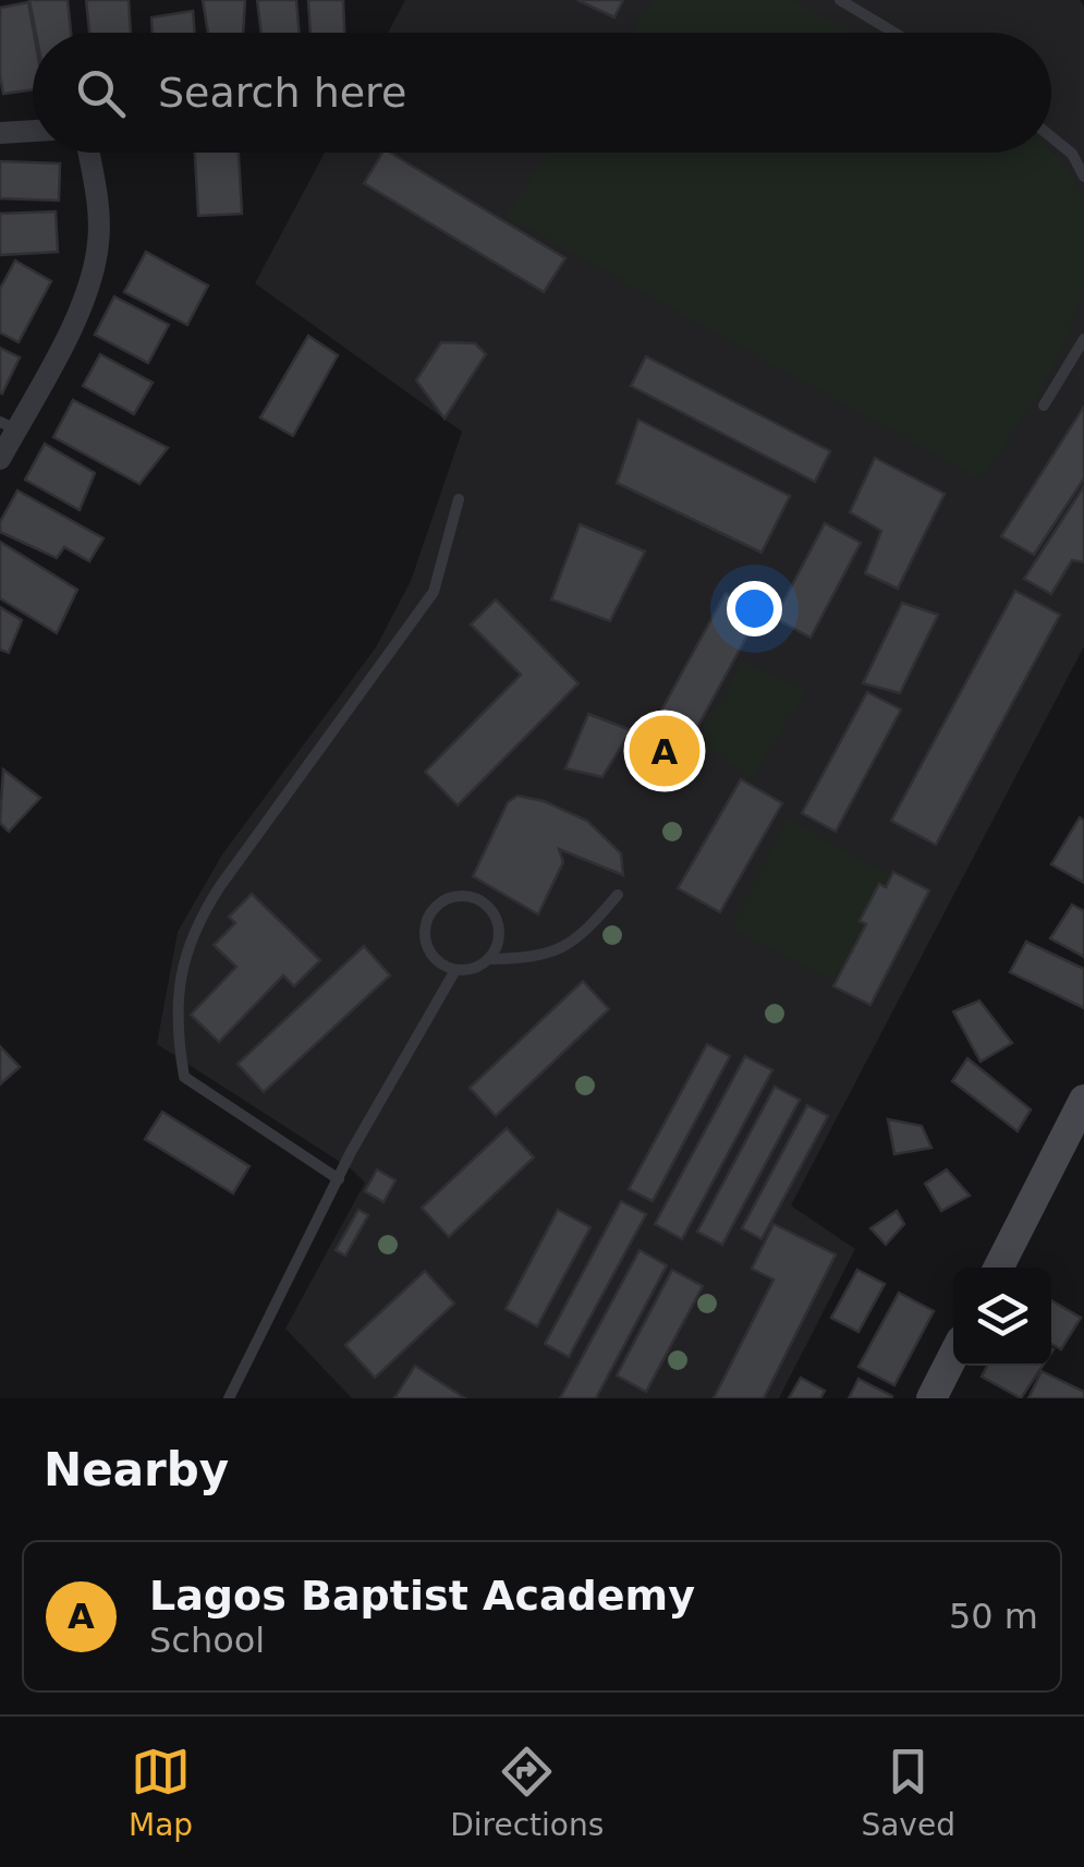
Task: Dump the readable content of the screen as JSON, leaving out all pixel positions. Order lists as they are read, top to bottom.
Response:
{
  "page": {
    "search": "Search here",
    "pins": "A",
    "heading": "Nearby",
    "list": [
      {
        "mark": "A",
        "name": "Lagos Baptist Academy",
        "note": "School",
        "value": "50 m"
      }
    ],
    "nav": ["Map", "Directions", "Saved"]
  }
}
